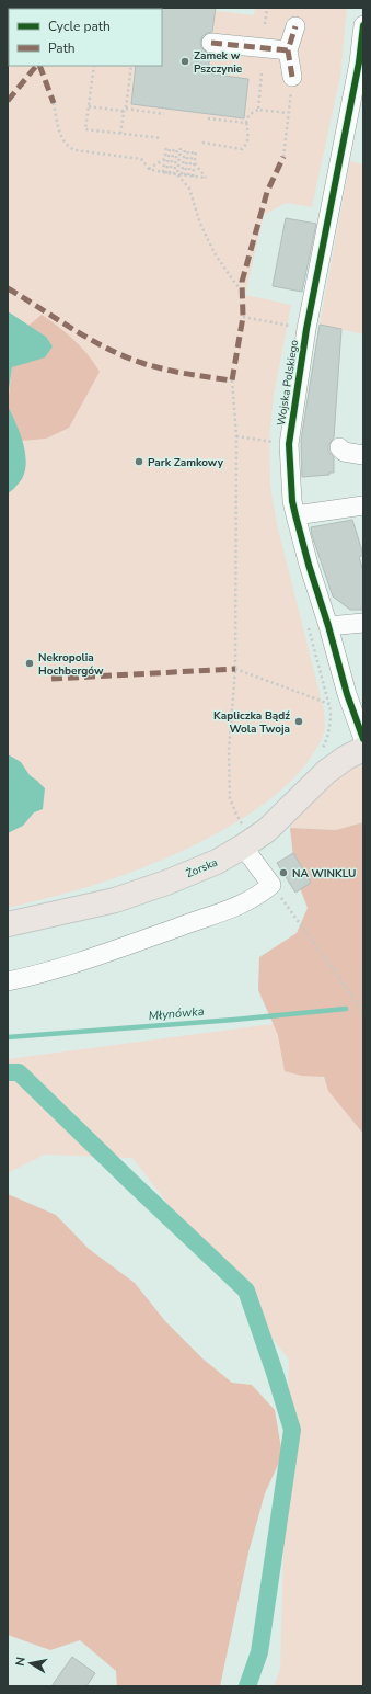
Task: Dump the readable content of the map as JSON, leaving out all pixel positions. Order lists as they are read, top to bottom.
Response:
{
  "streets": {
    "main road": ["Żorska"],
    "street": ["Wojska Polskiego"]
  },
  "water": ["Młynówka"],
  "places": [
    "Zamek w Pszczynie",
    "Park Zamkowy",
    "Nekropolia Hochbergów",
    "Kapliczka Bądź Wola Twoja",
    "NA WINKLU"
  ],
  "legend": ["Cycle path", "Path"],
  "north": "left"
}
